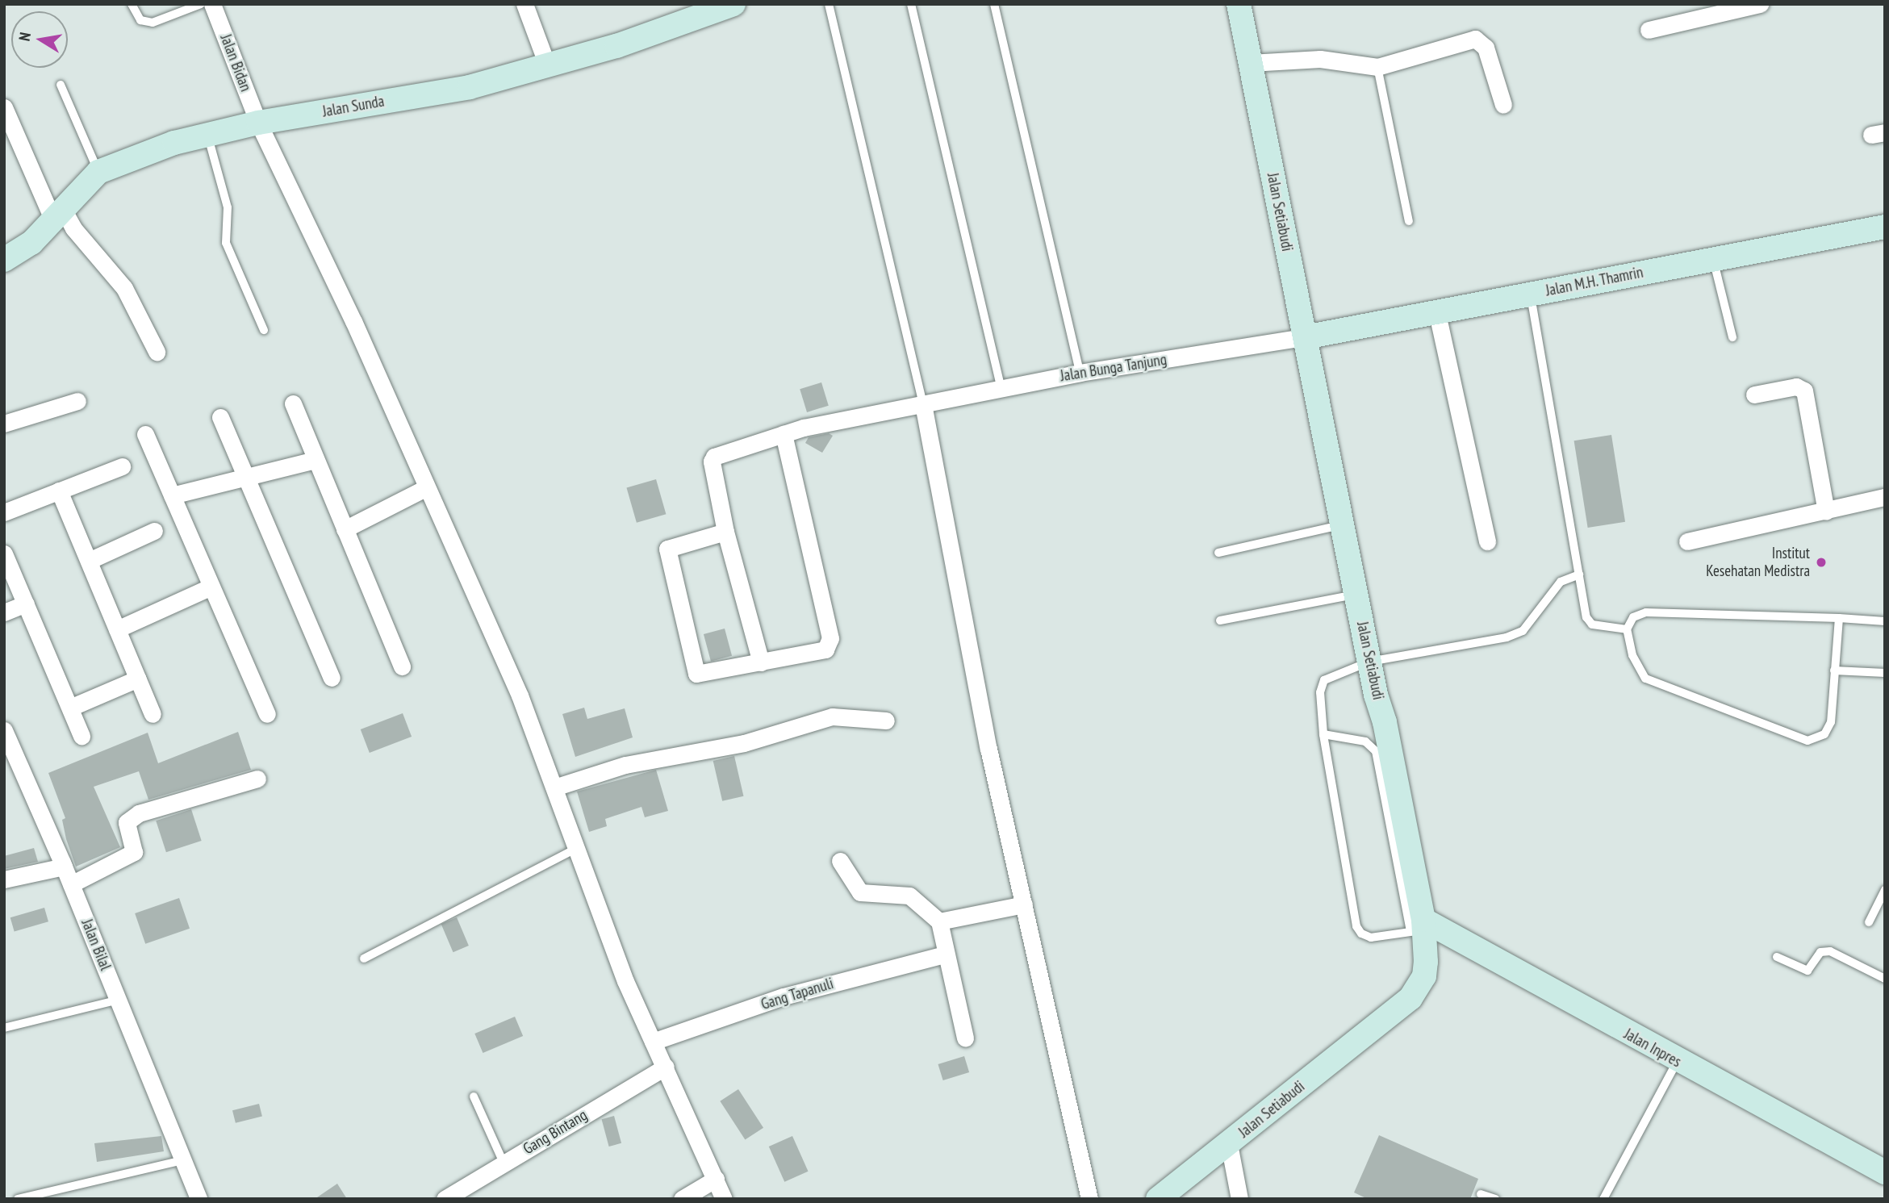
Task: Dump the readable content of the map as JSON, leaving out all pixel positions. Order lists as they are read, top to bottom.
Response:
{
  "streets": {
    "street": [
      "Jalan Bidan",
      "Jalan Sunda",
      "Jalan Setiabudi",
      "Jalan M.H. Thamrin",
      "Jalan Bunga Tanjung",
      "Jalan Bilal",
      "Gang Tapanuli",
      "Jalan Inpres",
      "Gang Bintang"
    ]
  },
  "crossings": [
    ["Jalan Bidan", "Jalan Sunda"],
    ["Jalan Bidan", "Gang Tapanuli"],
    ["Jalan Bidan", "Gang Bintang"],
    ["Jalan Setiabudi", "Jalan M.H. Thamrin"],
    ["Jalan Setiabudi", "Jalan Bunga Tanjung"],
    ["Jalan Setiabudi", "Jalan Inpres"],
    ["Jalan M.H. Thamrin", "Jalan Bunga Tanjung"]
  ],
  "places": ["Institut Kesehatan Medistra"],
  "north": "left"
}
